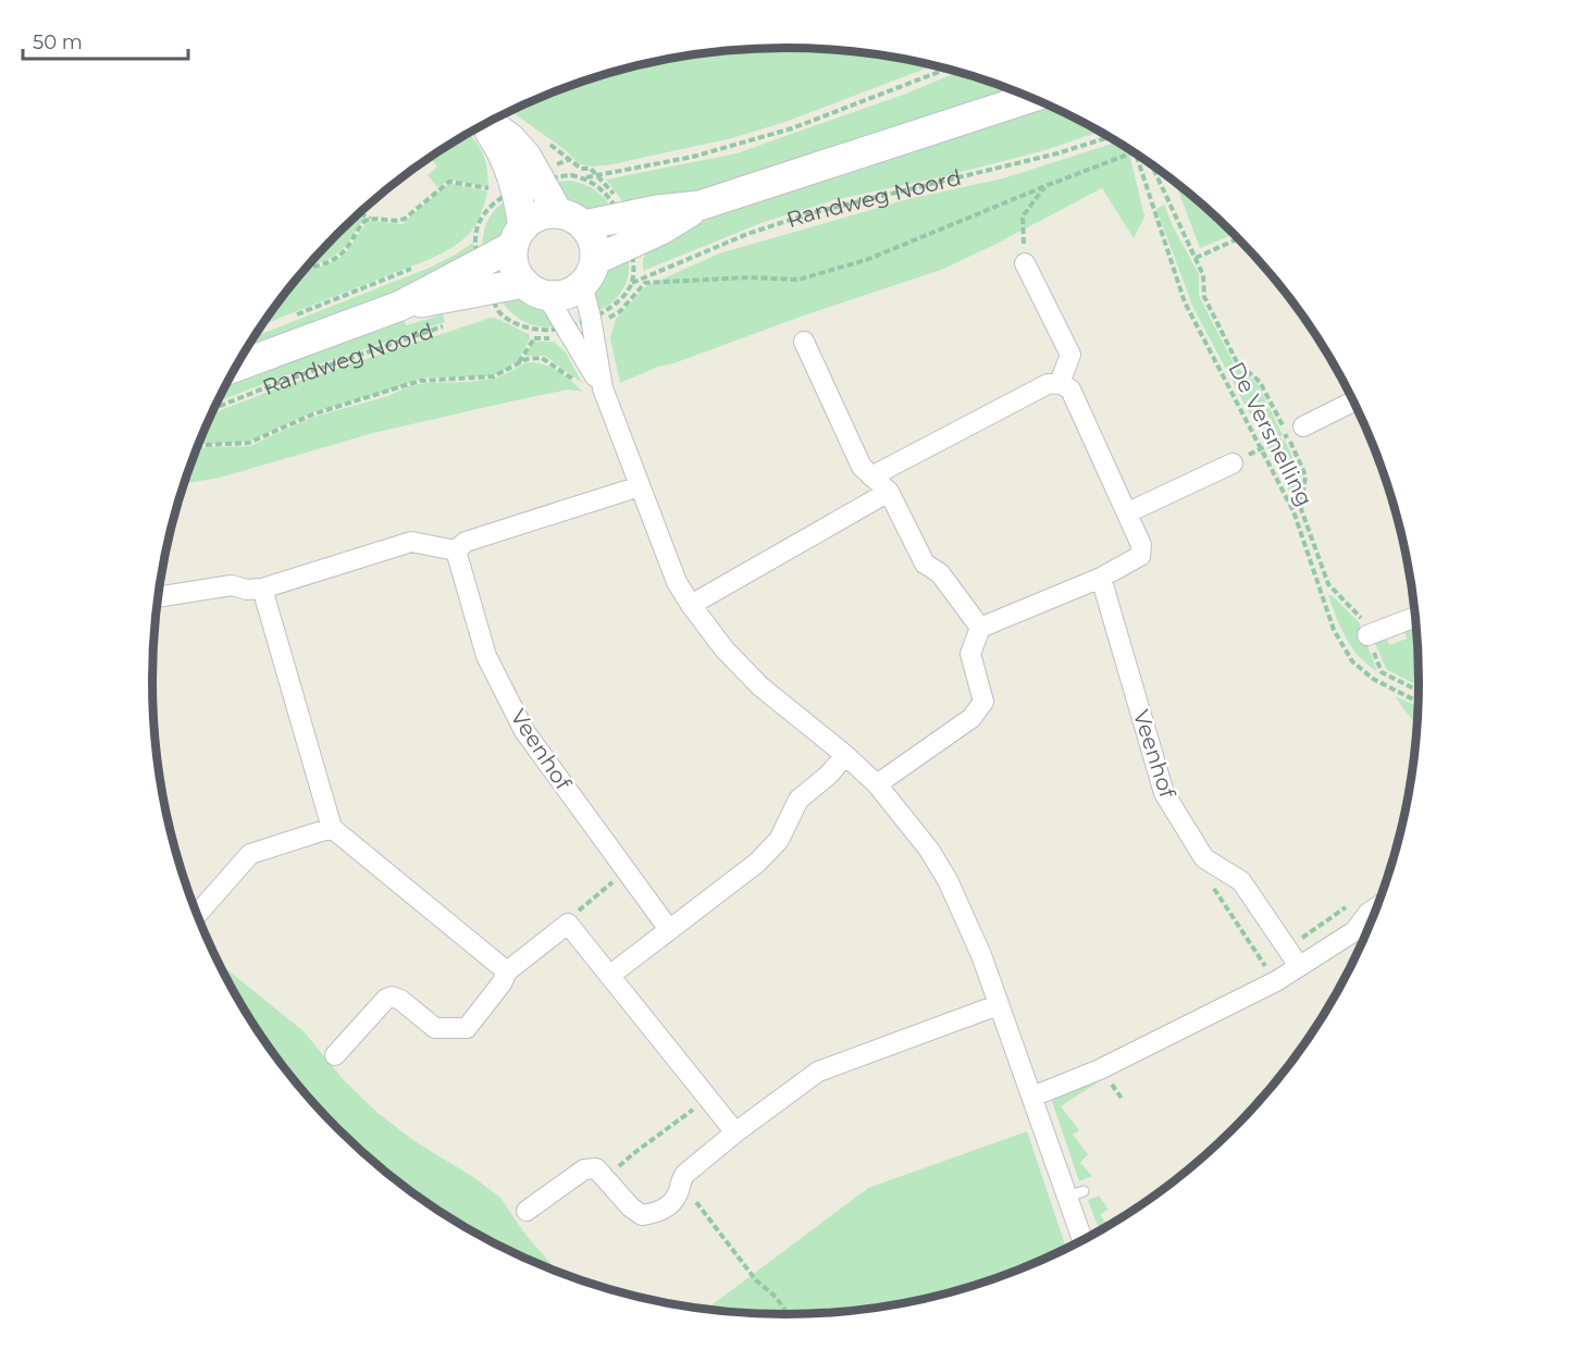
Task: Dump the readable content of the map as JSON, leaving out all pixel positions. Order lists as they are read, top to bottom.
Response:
{
  "streets": {
    "main road": ["Randweg Noord"],
    "street": ["Veenhof"],
    "path": ["De Versnelling"]
  },
  "scale_bar": "50 m"
}
